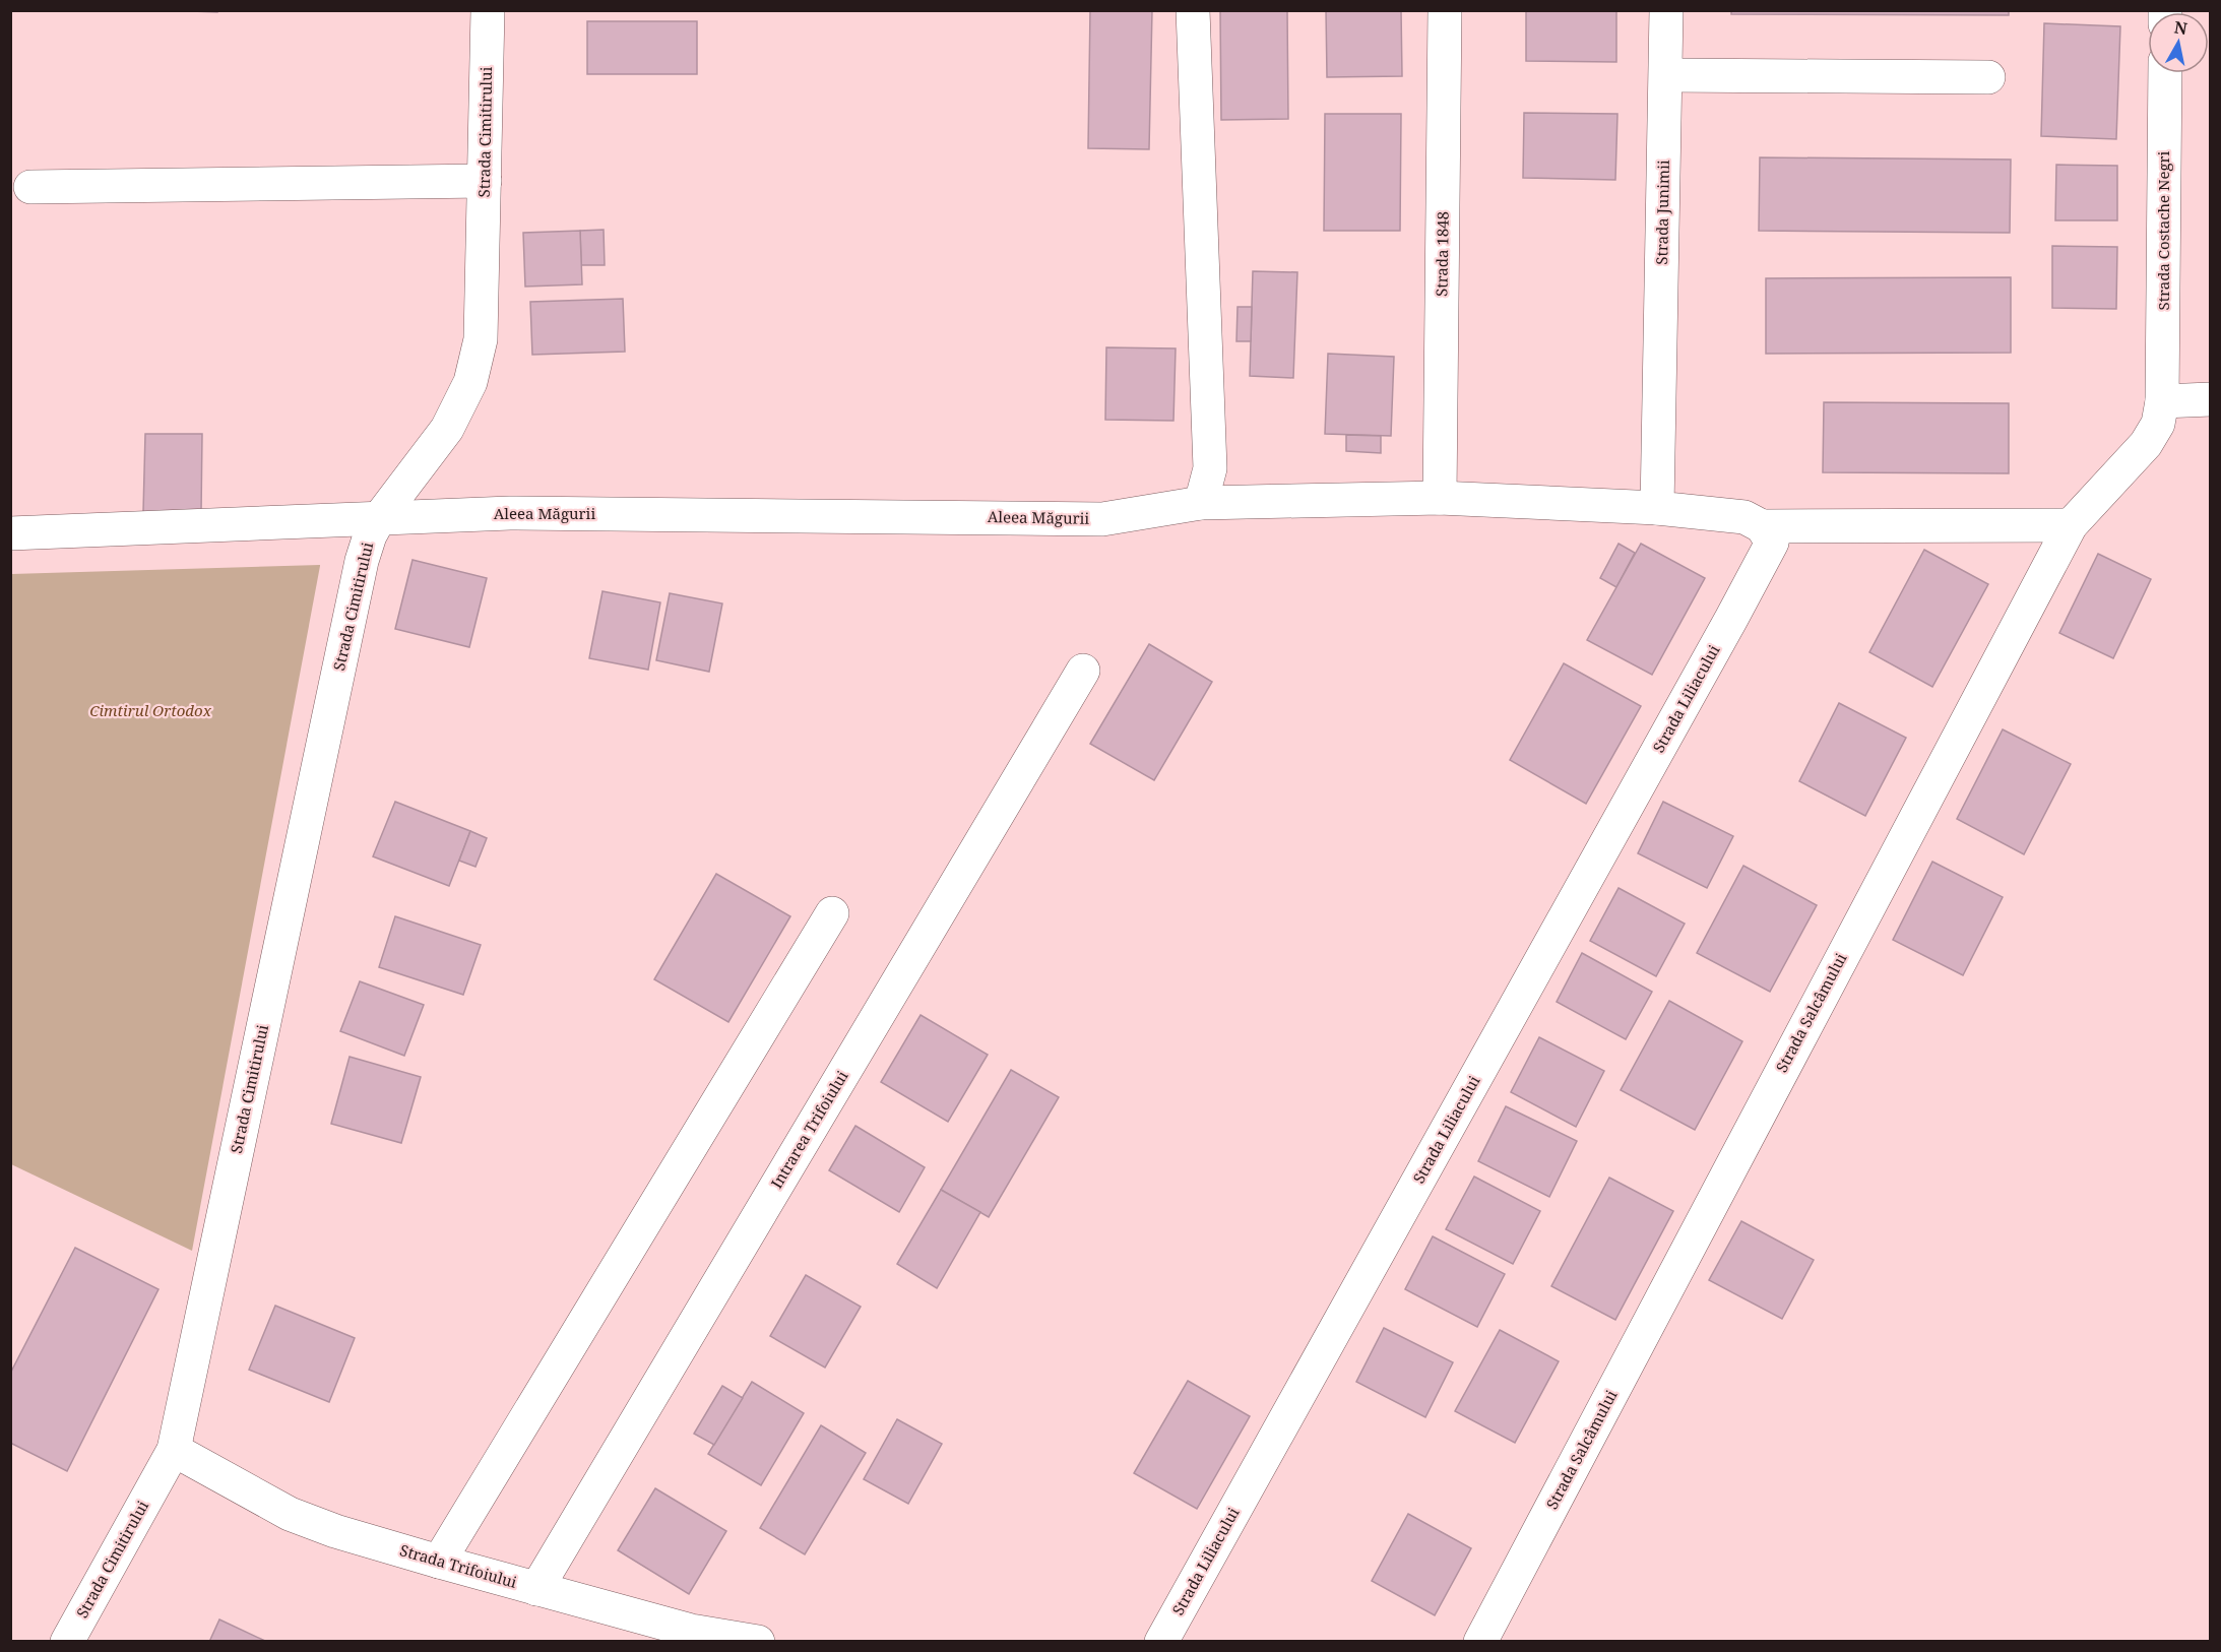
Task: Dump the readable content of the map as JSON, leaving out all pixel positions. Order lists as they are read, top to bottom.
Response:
{
  "streets": {
    "street": [
      "Strada Cimitirului",
      "Strada Junimii",
      "Strada Costache Negri",
      "Strada 1848",
      "Aleea Măgurii",
      "Strada Liliacului",
      "Strada Salcâmului",
      "Intrarea Trifoiului",
      "Strada Trifoiului"
    ]
  },
  "crossings": [
    ["Strada Cimitirului", "Aleea Măgurii"],
    ["Strada Cimitirului", "Strada Trifoiului"],
    ["Strada Junimii", "Aleea Măgurii"],
    ["Strada Costache Negri", "Strada Salcâmului"],
    ["Strada 1848", "Aleea Măgurii"],
    ["Aleea Măgurii", "Strada Liliacului"],
    ["Intrarea Trifoiului", "Strada Trifoiului"]
  ],
  "parks": ["Cimtirul Ortodox"],
  "north": "top"
}
